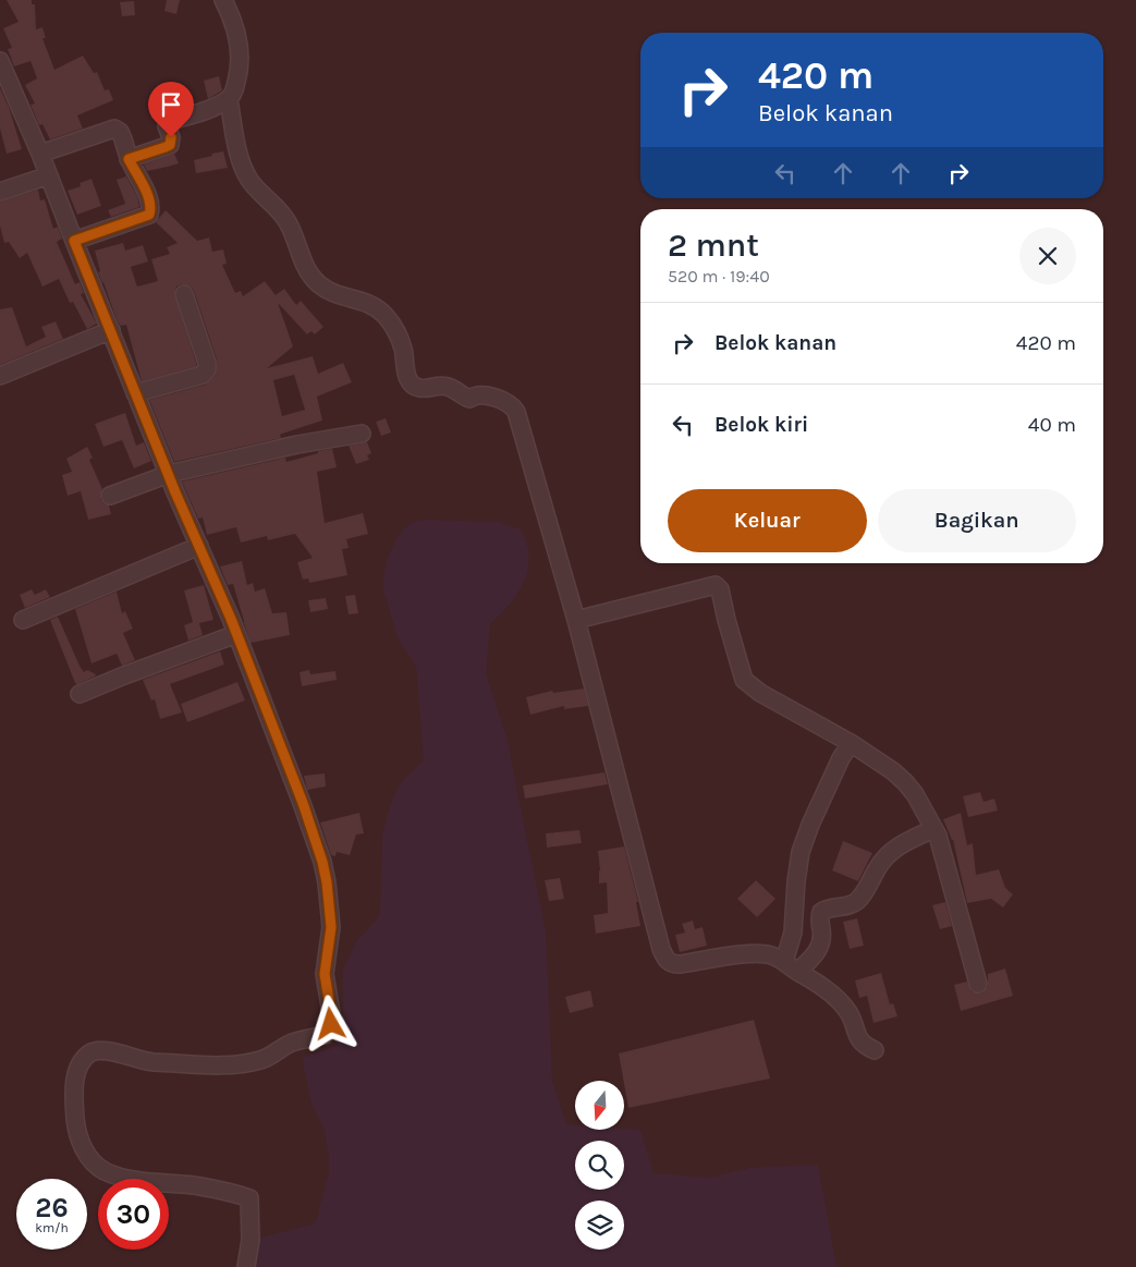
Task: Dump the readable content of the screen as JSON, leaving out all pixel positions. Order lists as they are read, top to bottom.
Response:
{
  "north": "bottom",
  "page": {
    "turn": ["420 m", "Belok kanan"],
    "heading": ["2 mnt", "520 m · 19:40"],
    "list": [
      {
        "name": "Belok kanan",
        "value": "420 m"
      },
      {
        "name": "Belok kiri",
        "value": "40 m"
      }
    ],
    "buttons": ["Keluar", "Bagikan"],
    "speed": "26 km/h",
    "limit": "30"
  }
}
